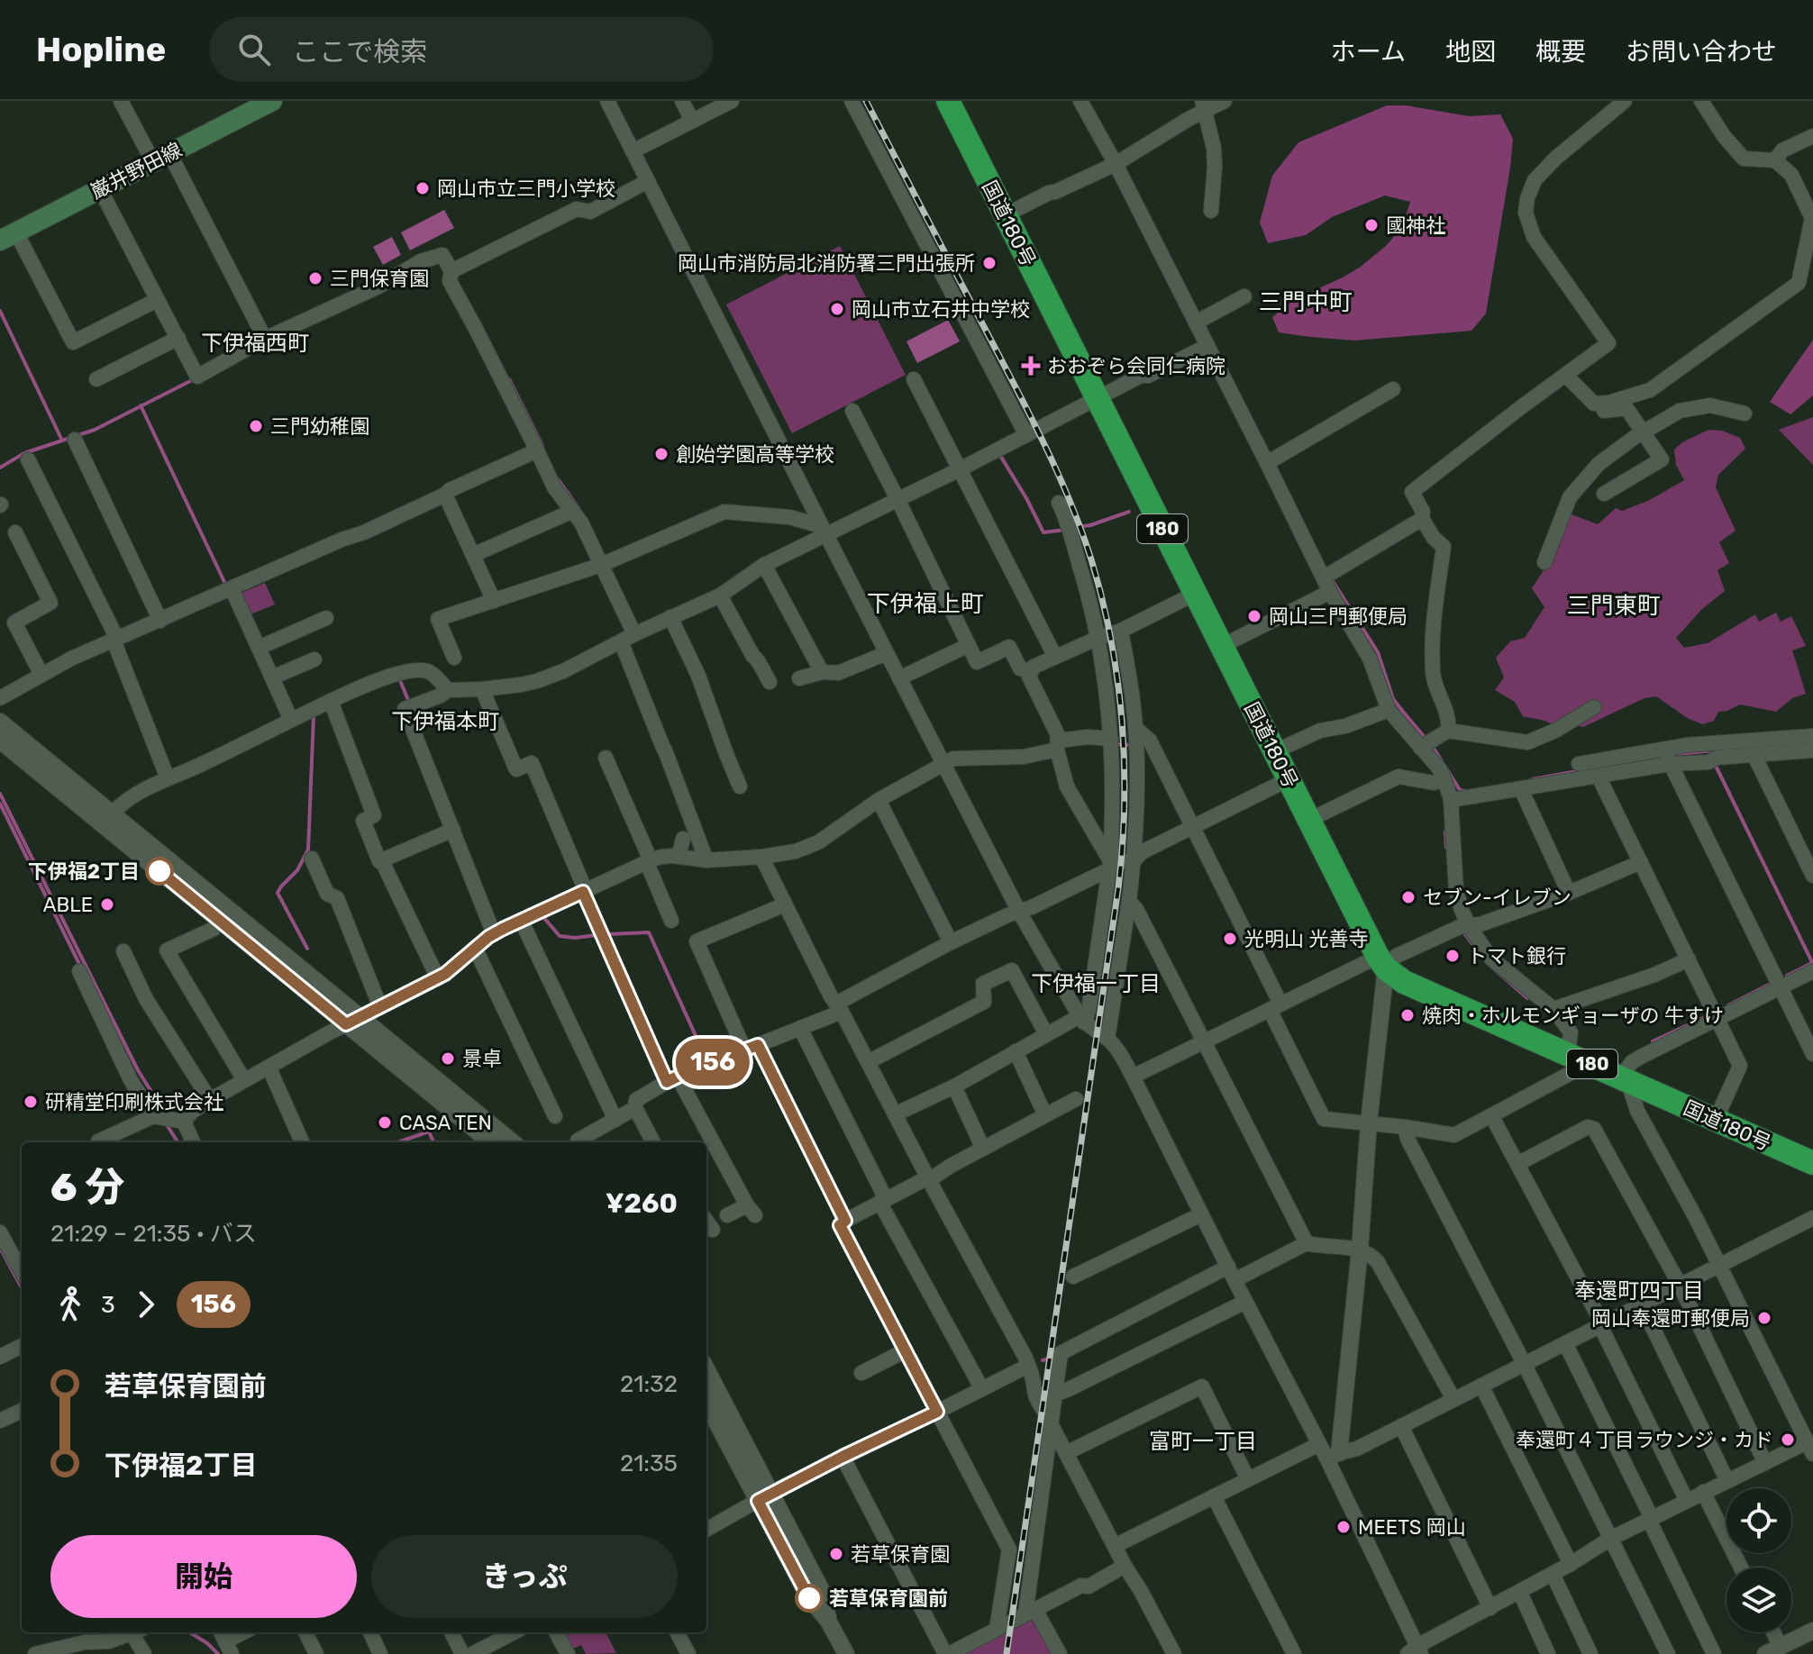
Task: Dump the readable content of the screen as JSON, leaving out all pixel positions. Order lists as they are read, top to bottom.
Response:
{
  "streets": {
    "highway": ["国道180号", "180"],
    "main road": ["巌井野田線"]
  },
  "districts": [
    "三門中町",
    "下伊福西町",
    "下伊福上町",
    "三門東町",
    "下伊福本町",
    "下伊福一丁目",
    "奉還町四丁目",
    "富町一丁目"
  ],
  "places": {
    "other": [
      "岡山市立三門小学校",
      "國神社",
      "岡山市消防局北消防署三門出張所",
      "三門保育園",
      "岡山市立石井中学校",
      "三門幼稚園",
      "創始学園高等学校",
      "岡山三門郵便局",
      "下伊福2丁目",
      "セブン-イレブン",
      "ABLE",
      "光明山 光善寺",
      "トマト銀行",
      "焼肉・ホルモンギョーザの 牛すけ",
      "景卓",
      "研精堂印刷株式会社",
      "CASA TEN",
      "岡山奉還町郵便局",
      "奉還町４丁目ラウンジ・カド",
      "MEETS 岡山",
      "若草保育園",
      "若草保育園前"
    ],
    "health": ["おおぞら会同仁病院"]
  },
  "lines": ["bus line 156"],
  "page": {
    "header": "Hopline",
    "search": "ここで検索",
    "nav": [
      "ホーム",
      "地図",
      "概要",
      "お問い合わせ"
    ],
    "on_map": "156",
    "heading": ["6 分", "21:29 – 21:35 · バス", "¥260"],
    "legs": ["3", "156"],
    "list": [
      {
        "name": "若草保育園前",
        "value": "21:32"
      },
      {
        "name": "下伊福2丁目",
        "value": "21:35"
      }
    ],
    "buttons": ["開始", "きっぷ"]
  }
}
